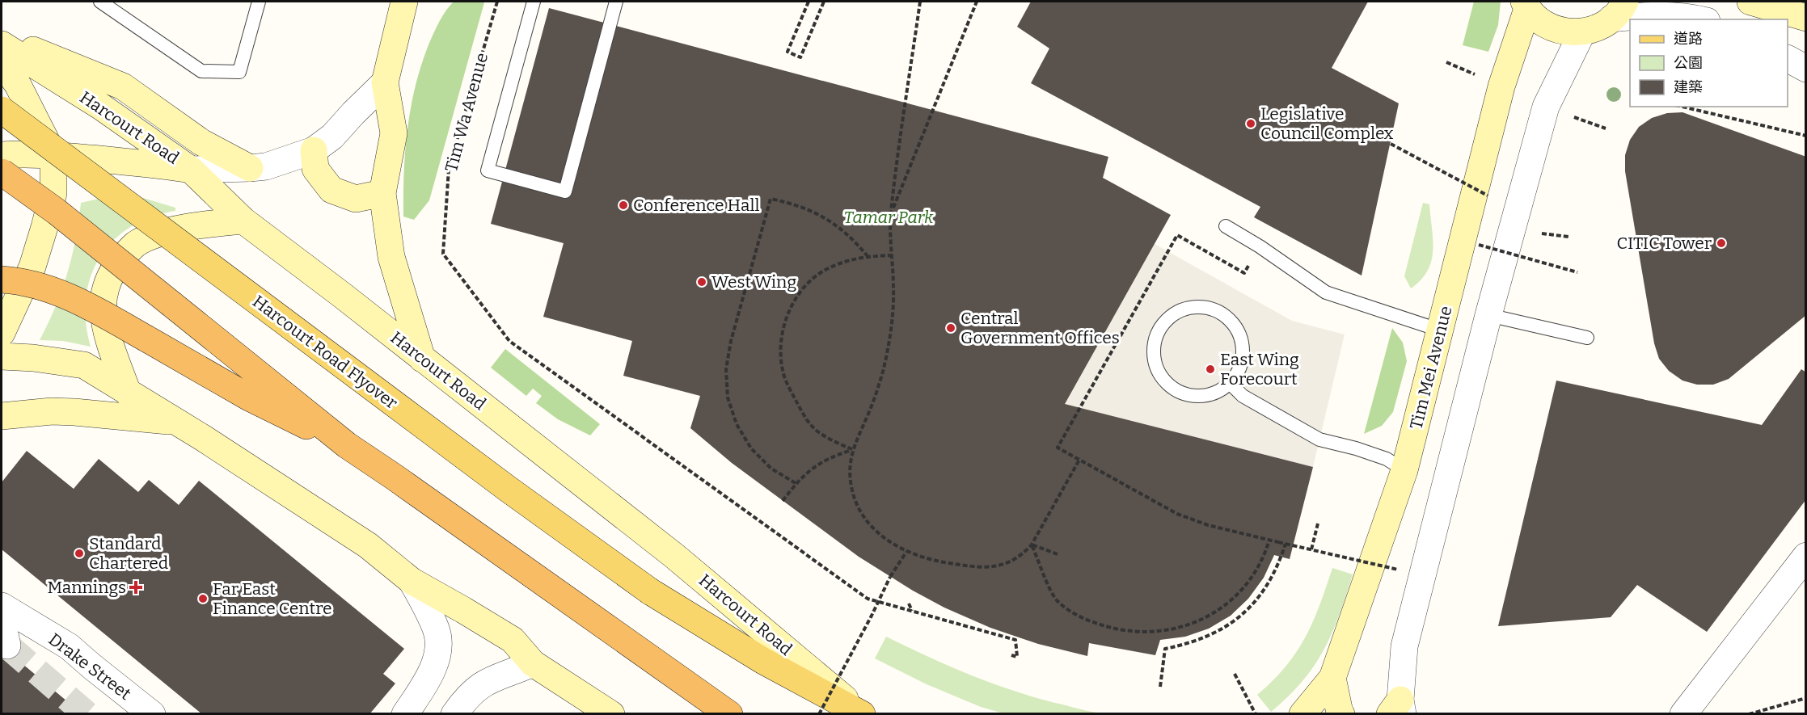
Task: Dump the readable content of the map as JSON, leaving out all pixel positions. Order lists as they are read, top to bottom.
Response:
{
  "streets": {
    "main road": ["Harcourt Road", "Harcourt Road Flyover", "Tim Mei Avenue"],
    "street": ["Drake Street"],
    "path": ["Tim Wa Avenue"]
  },
  "crossings": [
    ["Harcourt Road", "Harcourt Road Flyover"]
  ],
  "parks": ["Tamar Park"],
  "places": {
    "other": [
      "Legislative Council Complex",
      "Conference Hall",
      "CITIC Tower",
      "West Wing",
      "Central Government Offices",
      "East Wing Forecourt",
      "Standard Chartered",
      "Far East Finance Centre"
    ],
    "health": ["Mannings"]
  },
  "legend": ["道路", "公園", "建築"]
}
